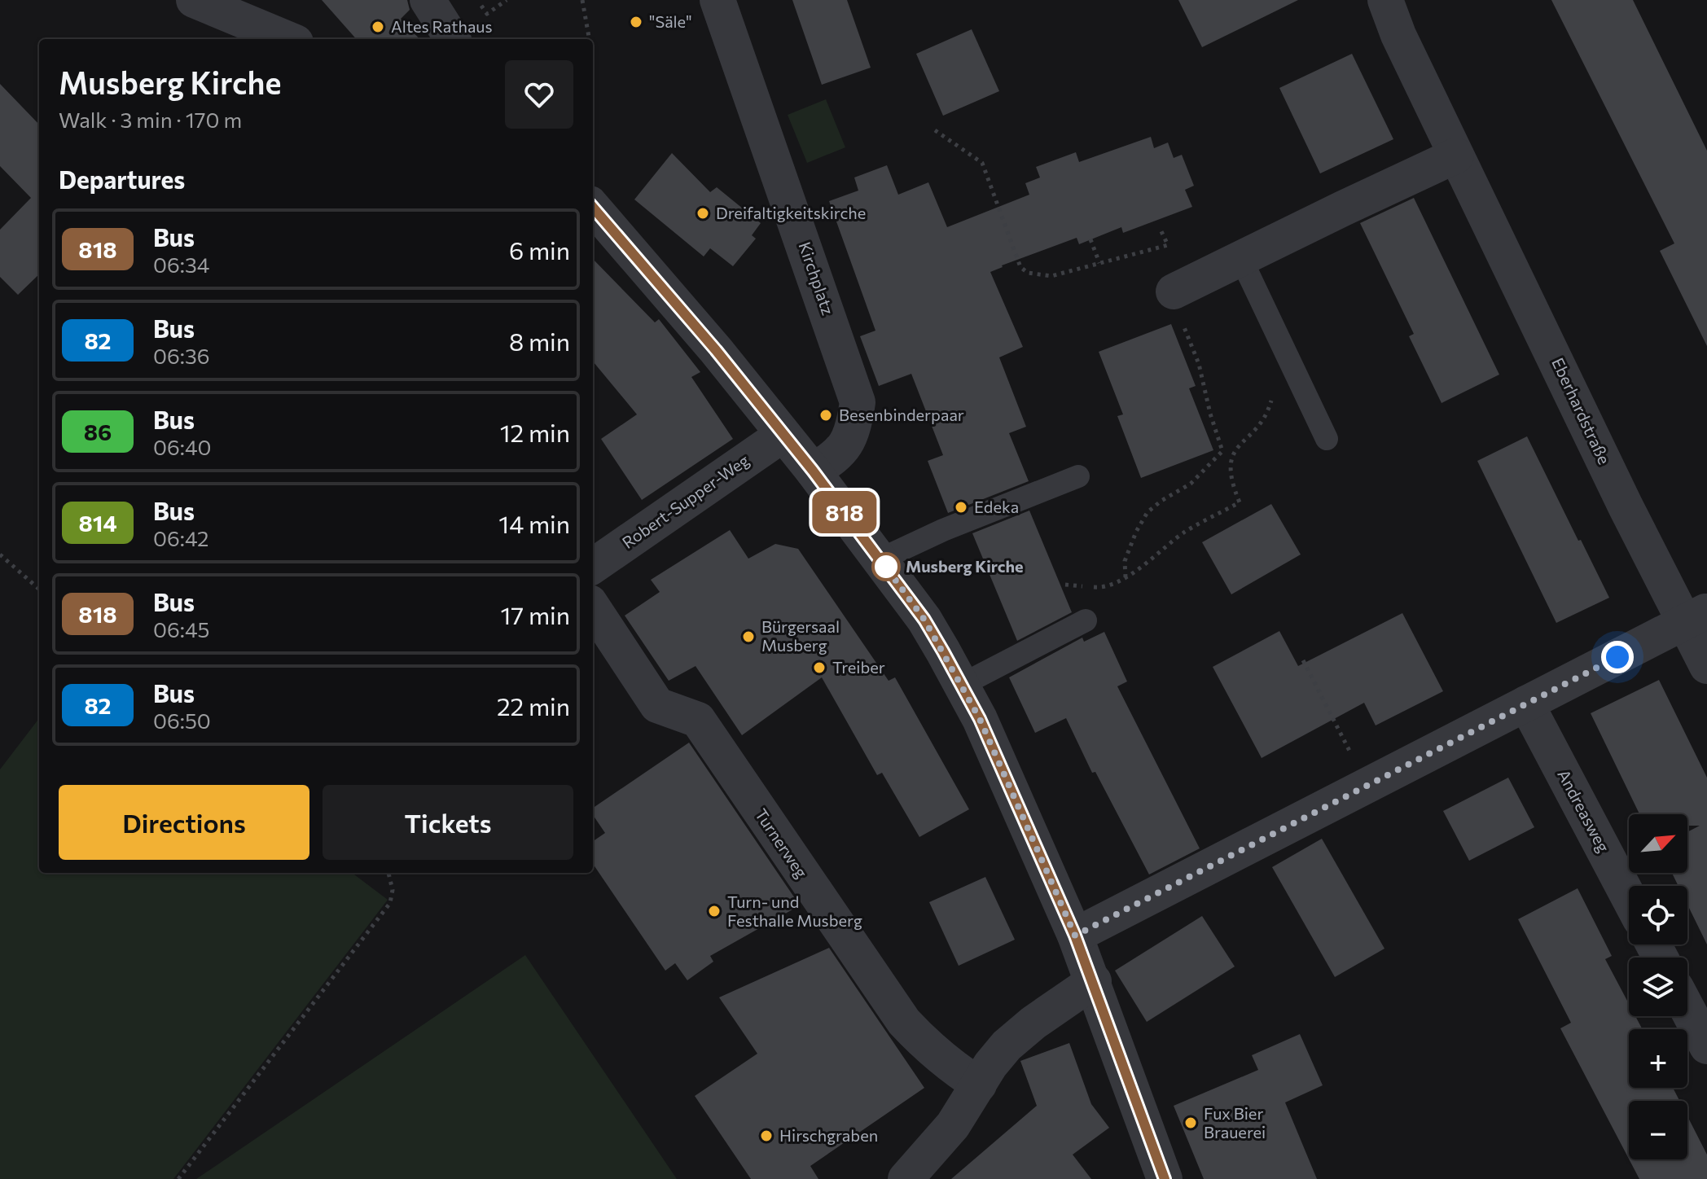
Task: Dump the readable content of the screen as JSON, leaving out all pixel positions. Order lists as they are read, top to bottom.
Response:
{
  "streets": {
    "street": [
      "Kirchplatz",
      "Eberhardstraße",
      "Robert-Supper-Weg",
      "Andreasweg",
      "Turnerweg"
    ]
  },
  "places": [
    "\"Säle\"",
    "Altes Rathaus",
    "Dreifaltigkeitskirche",
    "Besenbinderpaar",
    "Edeka",
    "Musberg Kirche",
    "Bürgersaal Musberg",
    "Treiber",
    "Turn- und Festhalle Musberg",
    "Fux Bier Brauerei",
    "Hirschgraben"
  ],
  "lines": ["bus line 818"],
  "north": "top right",
  "page": {
    "on_map": "818",
    "heading": [
      ["Musberg Kirche", "Walk · 3 min · 170 m"],
      "Departures"
    ],
    "list": [
      {
        "mark": "818",
        "name": "Bus",
        "note": "06:34",
        "value": "6 min"
      },
      {
        "mark": "82",
        "name": "Bus",
        "note": "06:36",
        "value": "8 min"
      },
      {
        "mark": "86",
        "name": "Bus",
        "note": "06:40",
        "value": "12 min"
      },
      {
        "mark": "814",
        "name": "Bus",
        "note": "06:42",
        "value": "14 min"
      },
      {
        "mark": "818",
        "name": "Bus",
        "note": "06:45",
        "value": "17 min"
      },
      {
        "mark": "82",
        "name": "Bus",
        "note": "06:50",
        "value": "22 min"
      }
    ],
    "buttons": ["Directions", "Tickets"],
    "map_buttons": ["+", "−"]
  }
}
